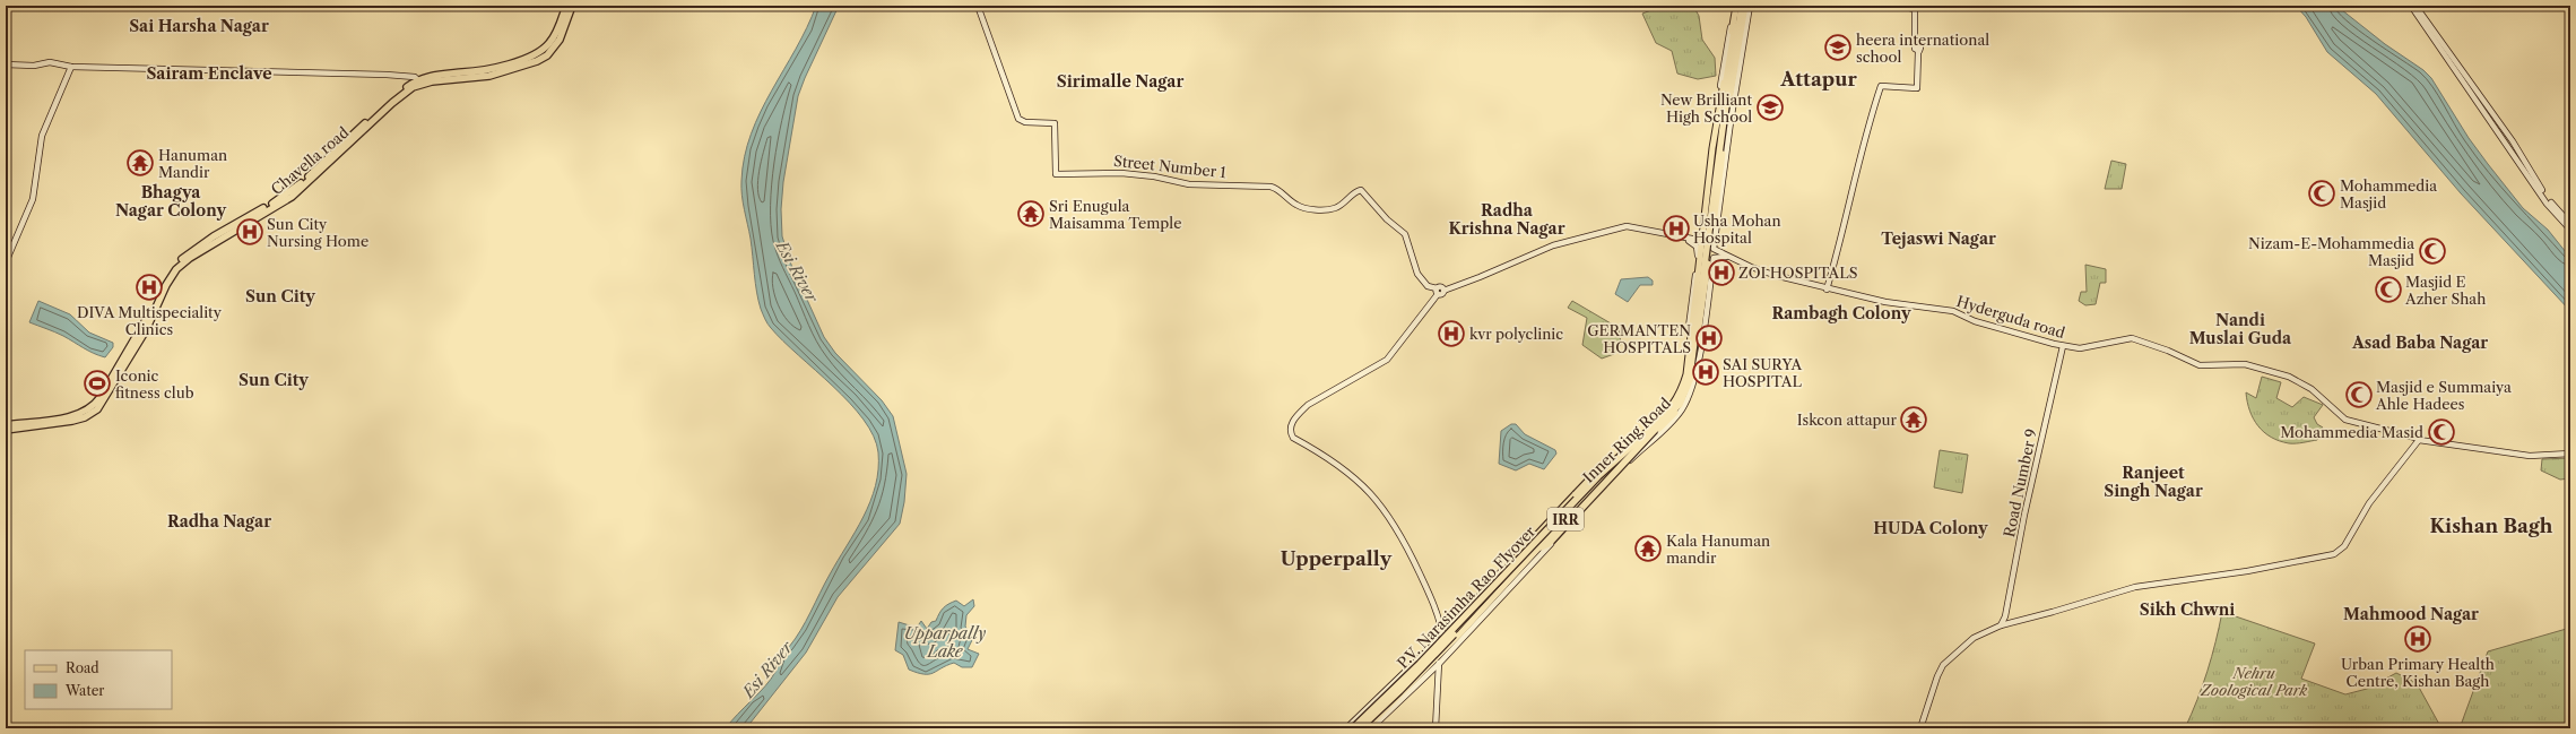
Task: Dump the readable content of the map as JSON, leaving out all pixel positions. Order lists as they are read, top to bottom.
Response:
{
  "streets": {
    "highway": ["Chavella road", "P.V. Narasimha Rao Flyover"],
    "main road": ["Inner Ring Road", "IRR"],
    "street": ["Street Number 1", "Hyderguda road", "Road Number 9"]
  },
  "crossings": [
    ["Hyderguda road", "Inner Ring Road"],
    ["Hyderguda road", "Road Number 9"],
    ["Inner Ring Road", "P.V. Narasimha Rao Flyover"]
  ],
  "districts": [
    "Sai Harsha Nagar",
    "Sairam Enclave",
    "Attapur",
    "Sirimalle Nagar",
    "Bhagya Nagar Colony",
    "Radha Krishna Nagar",
    "Tejaswi Nagar",
    "Sun City",
    "Rambagh Colony",
    "Nandi Muslai Guda",
    "Asad Baba Nagar",
    "Sun City",
    "Ranjeet Singh Nagar",
    "Radha Nagar",
    "Kishan Bagh",
    "HUDA Colony",
    "Upperpally",
    "Sikh Chwni",
    "Mahmood Nagar"
  ],
  "water": ["Esi River", "Upparpally Lake"],
  "parks": ["Nehru Zoological Park"],
  "places": {
    "school or university": ["heera international school", "New Brilliant High School"],
    "temple": [
      "Hanuman Mandir",
      "Sri Enugula Maisamma Temple",
      "Iskcon attapur",
      "Kala Hanuman mandir"
    ],
    "mosque": [
      "Mohammedia Masjid",
      "Nizam-E-Mohammedia Masjid",
      "Masjid E Azher Shah",
      "Masjid e Summaiya Ahle Hadees",
      "Mohammedia Masid"
    ],
    "hospital": [
      "Usha Mohan Hospital",
      "Sun City Nursing Home",
      "ZOI HOSPITALS",
      "DIVA Multispeciality Clinics",
      "kvr polyclinic",
      "GERMANTEN HOSPITALS",
      "SAI SURYA HOSPITAL",
      "Urban Primary Health Centre, Kishan Bagh"
    ],
    "sports": ["Iconic fitness club"]
  },
  "legend": ["Road", "Water"]
}
